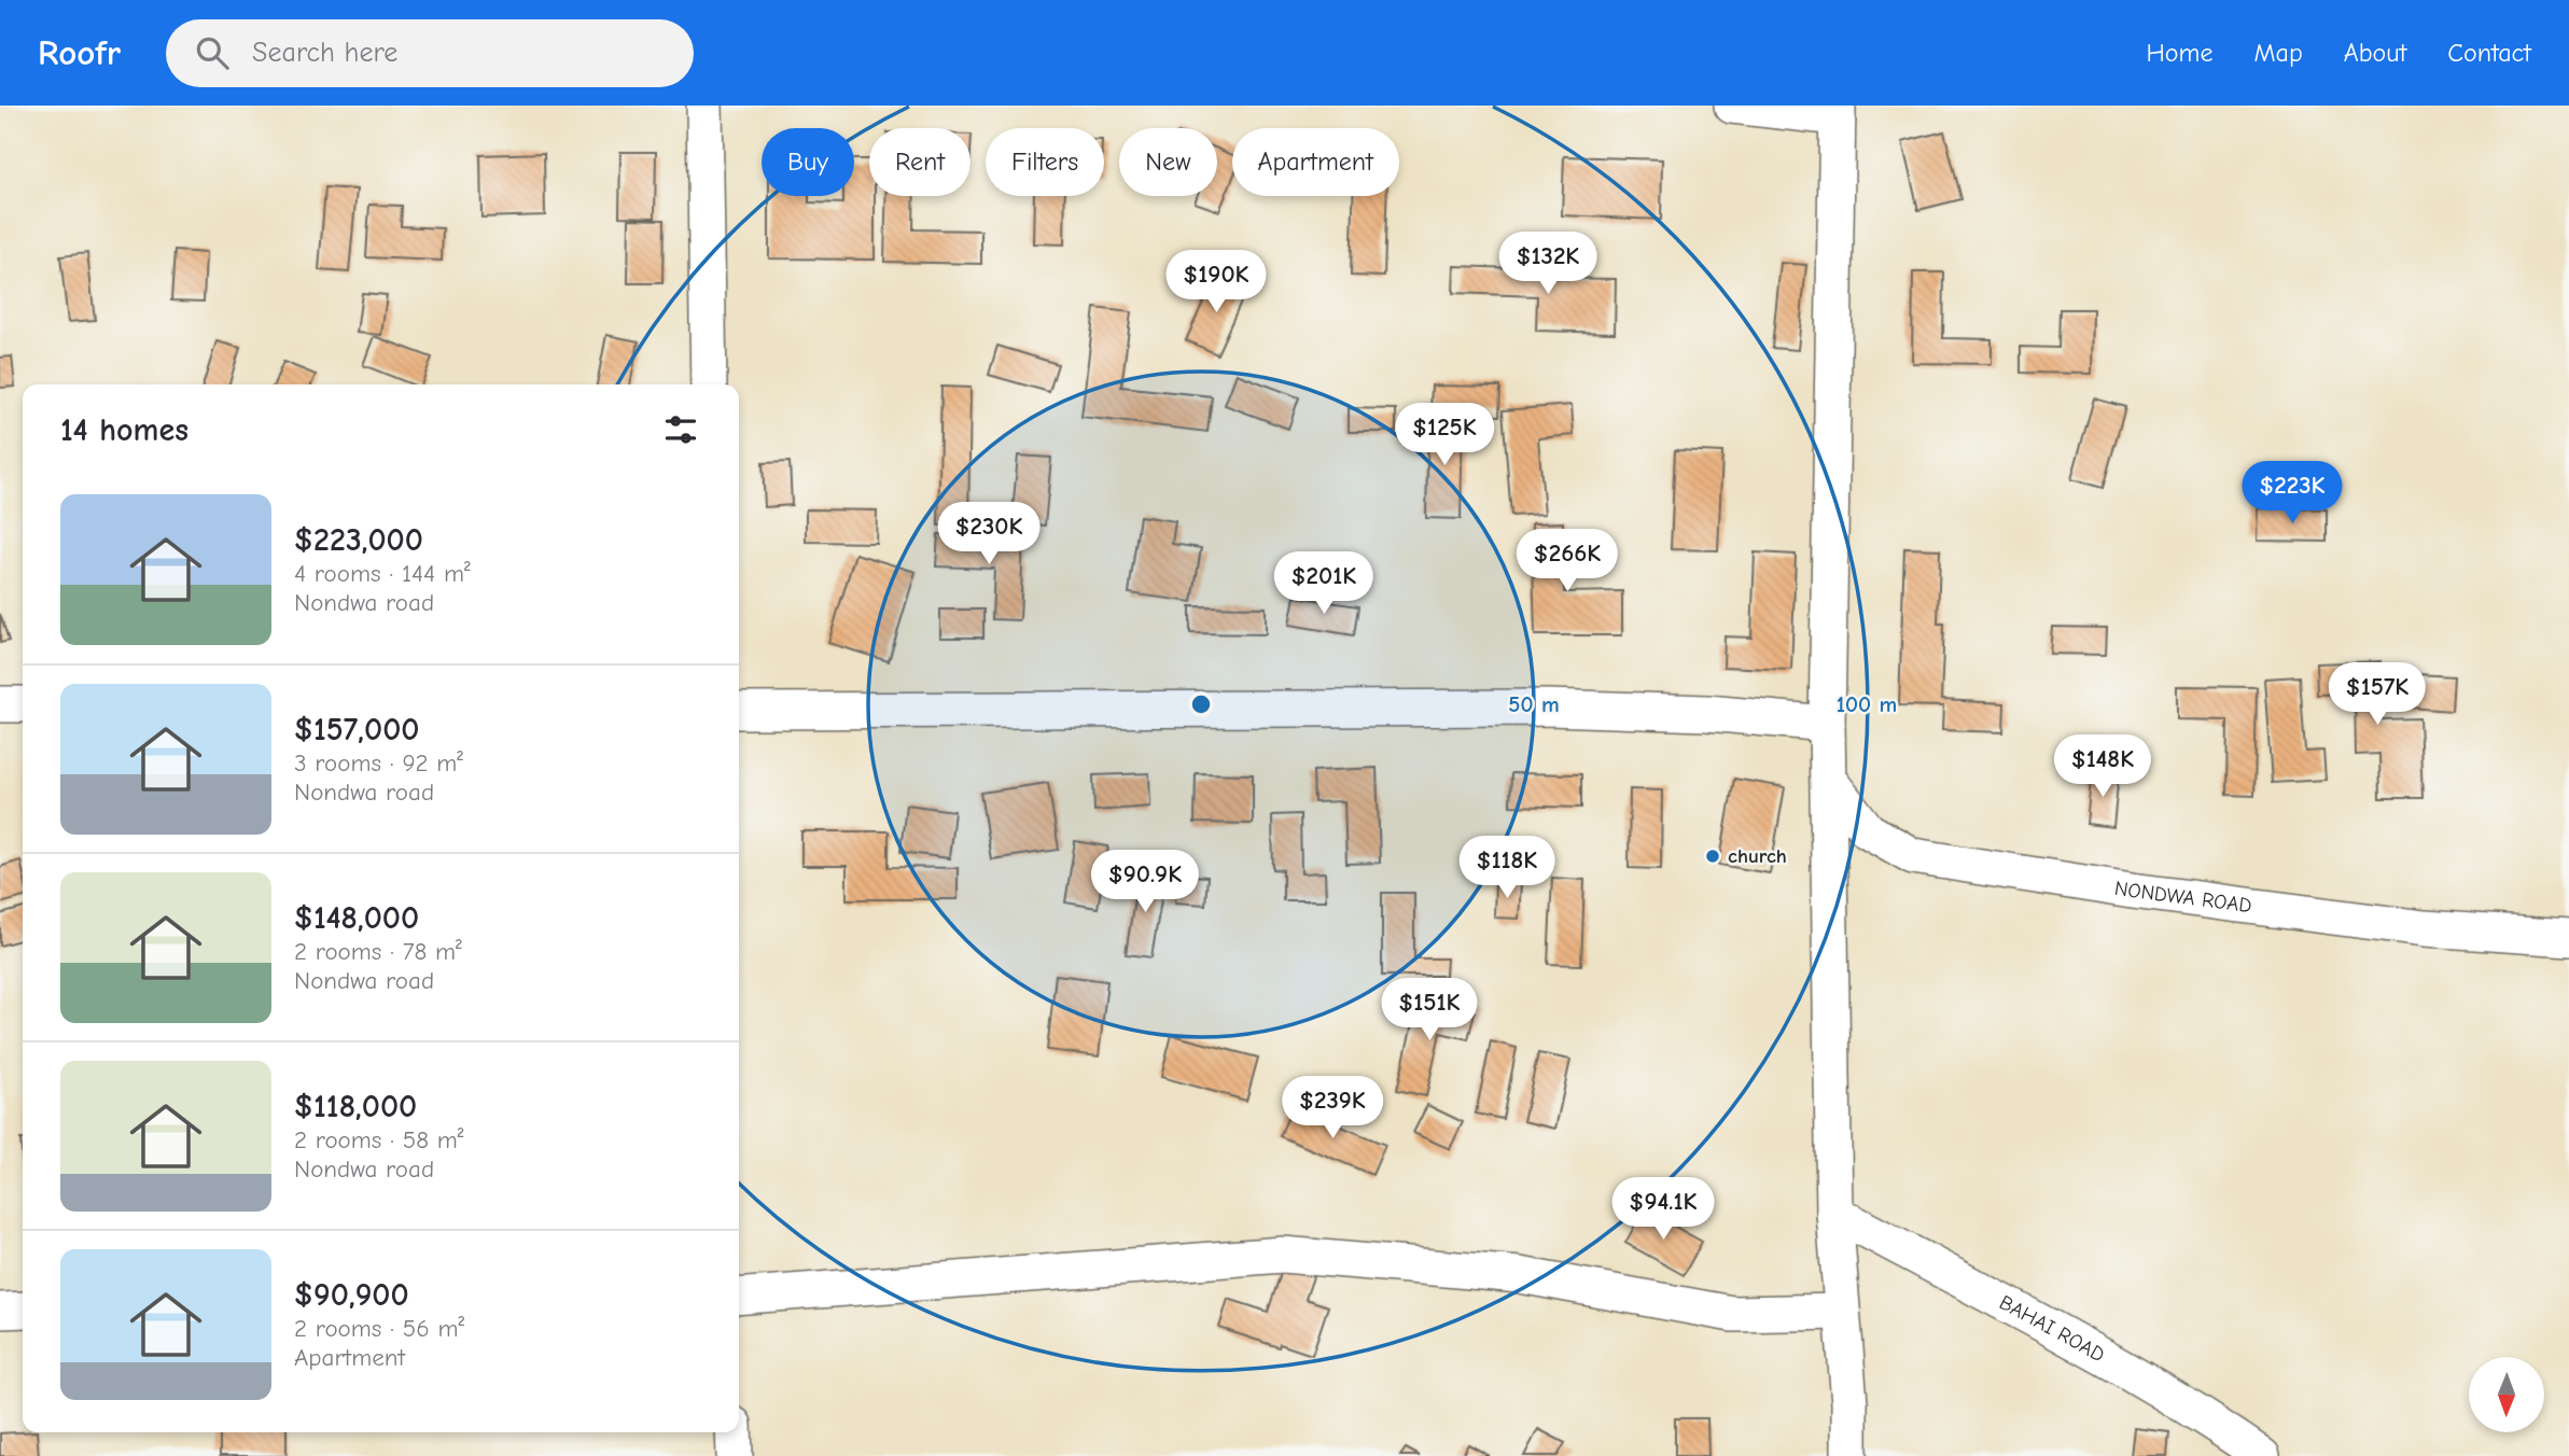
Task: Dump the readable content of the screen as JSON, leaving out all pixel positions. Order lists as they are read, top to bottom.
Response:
{
  "streets": {
    "street": ["NONDWA ROAD", "BAHAI ROAD"]
  },
  "places": ["church"],
  "north": "bottom",
  "page": {
    "header": "Roofr",
    "search": "Search here",
    "nav": [
      "Home",
      "Map",
      "About",
      "Contact"
    ],
    "chip": [
      "Buy",
      "Rent",
      "Filters",
      "New",
      "Apartment"
    ],
    "price": [
      "$132K",
      "$190K",
      "$125K",
      "$223K",
      "$230K",
      "$266K",
      "$201K",
      "$157K",
      "$148K",
      "$118K",
      "$90.9K",
      "$151K",
      "$239K",
      "$94.1K"
    ],
    "heading": "14 homes",
    "list": [
      {
        "name": "$223,000",
        "note": "4 rooms · 144 m² · Nondwa road"
      },
      {
        "name": "$157,000",
        "note": "3 rooms · 92 m² · Nondwa road"
      },
      {
        "name": "$148,000",
        "note": "2 rooms · 78 m² · Nondwa road"
      },
      {
        "name": "$118,000",
        "note": "2 rooms · 58 m² · Nondwa road"
      },
      {
        "name": "$90,900",
        "note": "2 rooms · 56 m² · Apartment"
      }
    ]
  },
  "rings": ["50 m", "100 m"]
}
